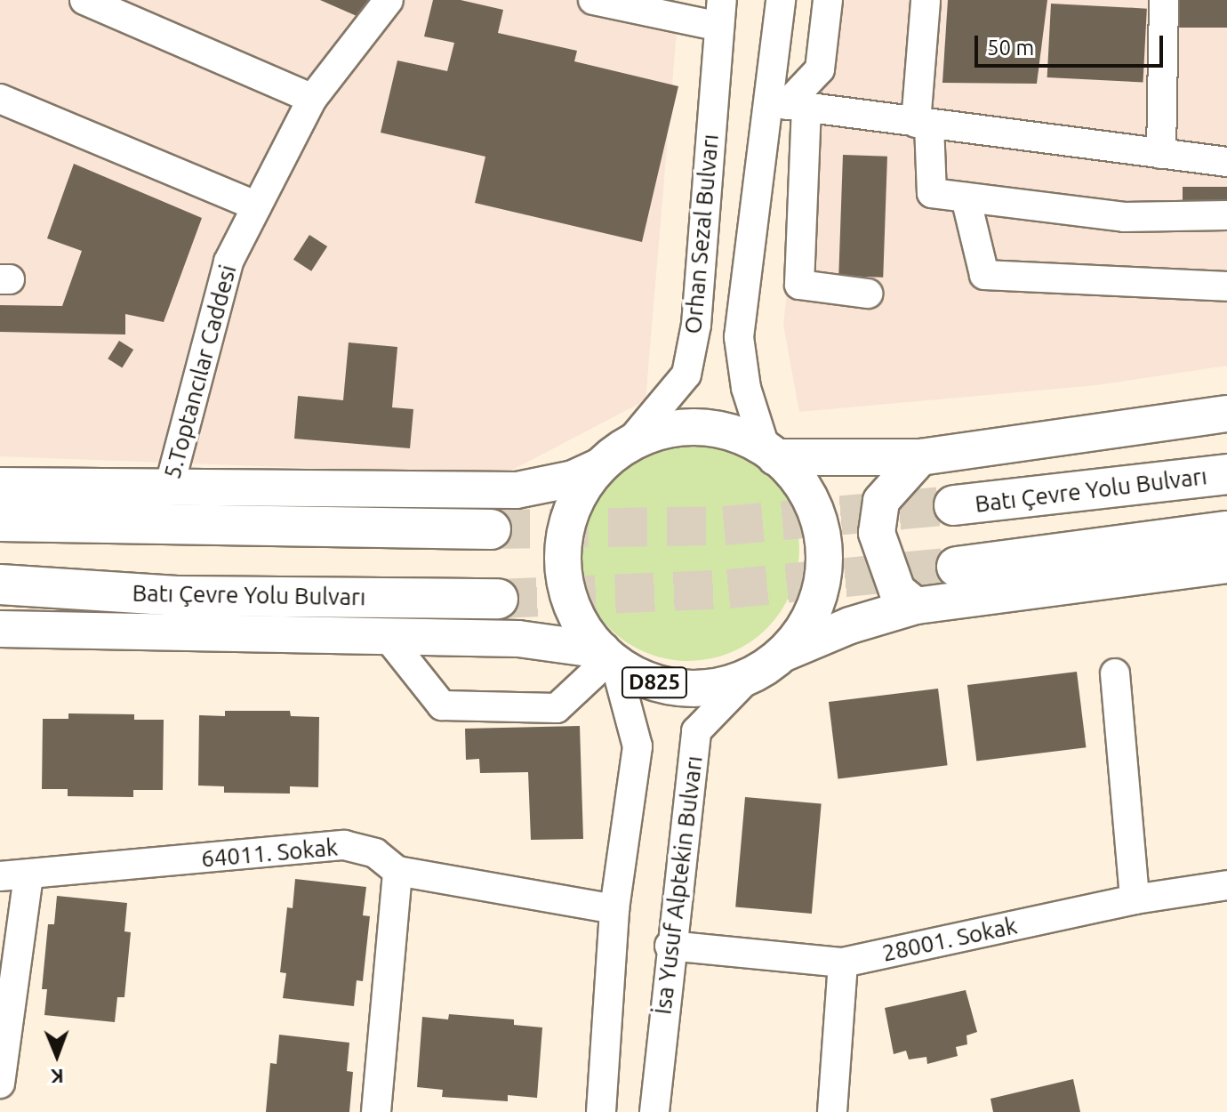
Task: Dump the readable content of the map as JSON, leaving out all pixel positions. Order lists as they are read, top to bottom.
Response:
{
  "streets": {
    "highway": ["Batı Çevre Yolu Bulvarı"],
    "main road": ["D825"],
    "street": [
      "Orhan Sezal Bulvarı",
      "5.Toptancılar Caddesi",
      "64011. Sokak",
      "İsa Yusuf Alptekin Bulvarı",
      "28001. Sokak"
    ]
  },
  "crossings": [
    ["Orhan Sezal Bulvarı", "D825"],
    ["5.Toptancılar Caddesi", "D825"],
    ["D825", "İsa Yusuf Alptekin Bulvarı"],
    ["İsa Yusuf Alptekin Bulvarı", "28001. Sokak"]
  ],
  "scale_bar": "50 m",
  "north": "bottom"
}
